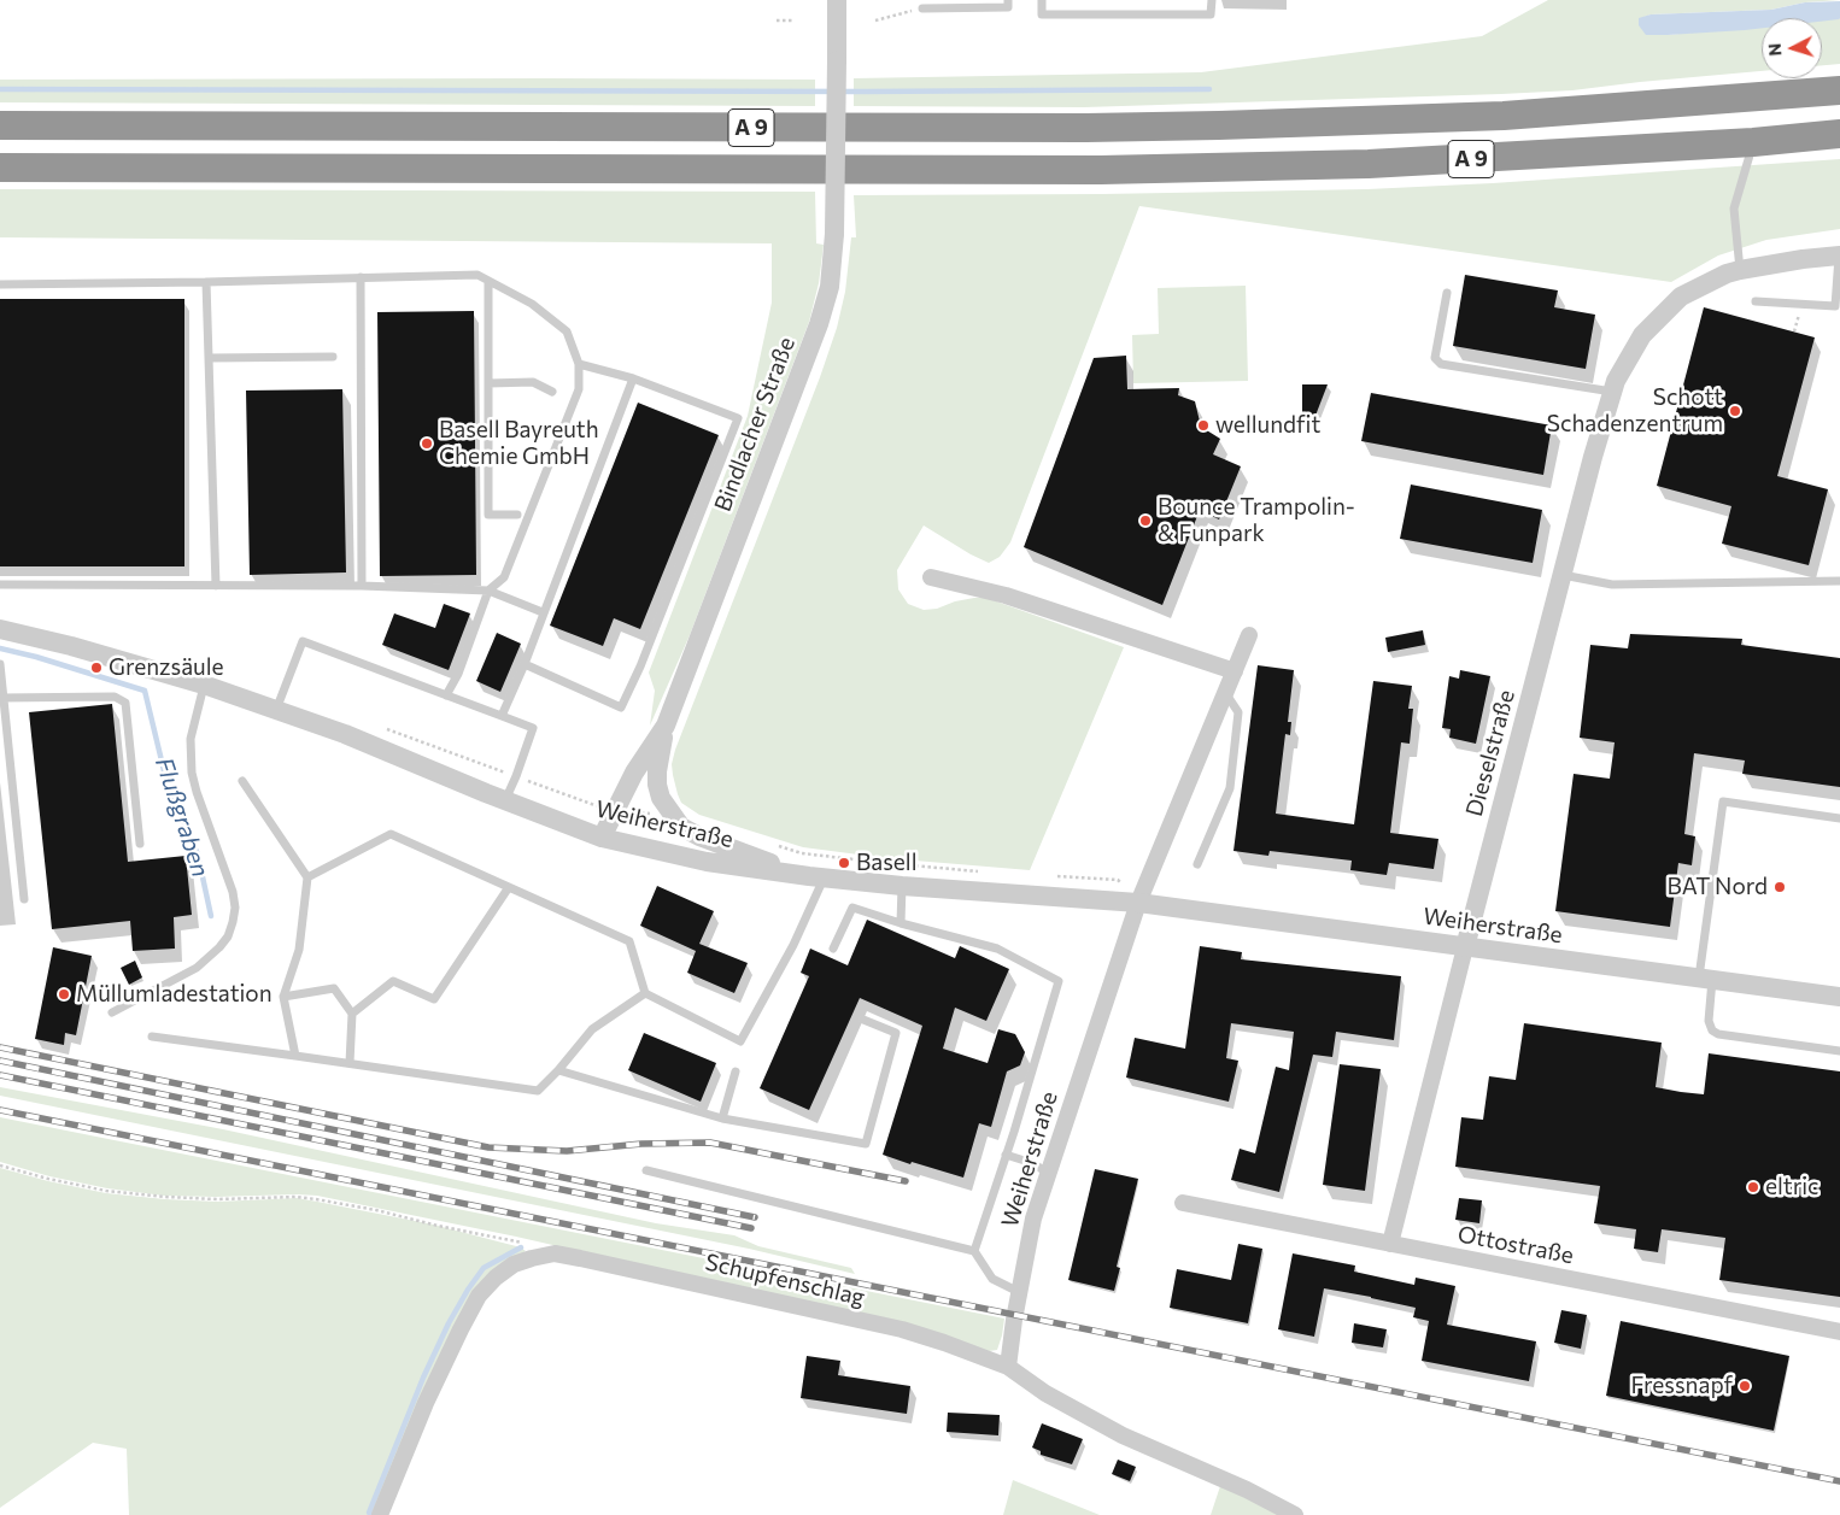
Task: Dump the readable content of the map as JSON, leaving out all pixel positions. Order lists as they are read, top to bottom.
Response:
{
  "streets": {
    "highway": ["A 9"],
    "street": [
      "Bindlacher Straße",
      "Dieselstraße",
      "Weiherstraße",
      "Ottostraße",
      "Schupfenschlag"
    ]
  },
  "crossings": [
    ["Bindlacher Straße", "Weiherstraße"],
    ["Dieselstraße", "Weiherstraße"],
    ["Dieselstraße", "Ottostraße"],
    ["Weiherstraße", "Schupfenschlag"]
  ],
  "water": ["Flußgraben"],
  "places": [
    "Schott Schadenzentrum",
    "wellundfit",
    "Basell Bayreuth Chemie GmbH",
    "Bounce Trampolin- & Funpark",
    "Grenzsäule",
    "Basell",
    "BAT Nord",
    "Müllumladestation",
    "eltric",
    "Fressnapf"
  ],
  "north": "left"
}
